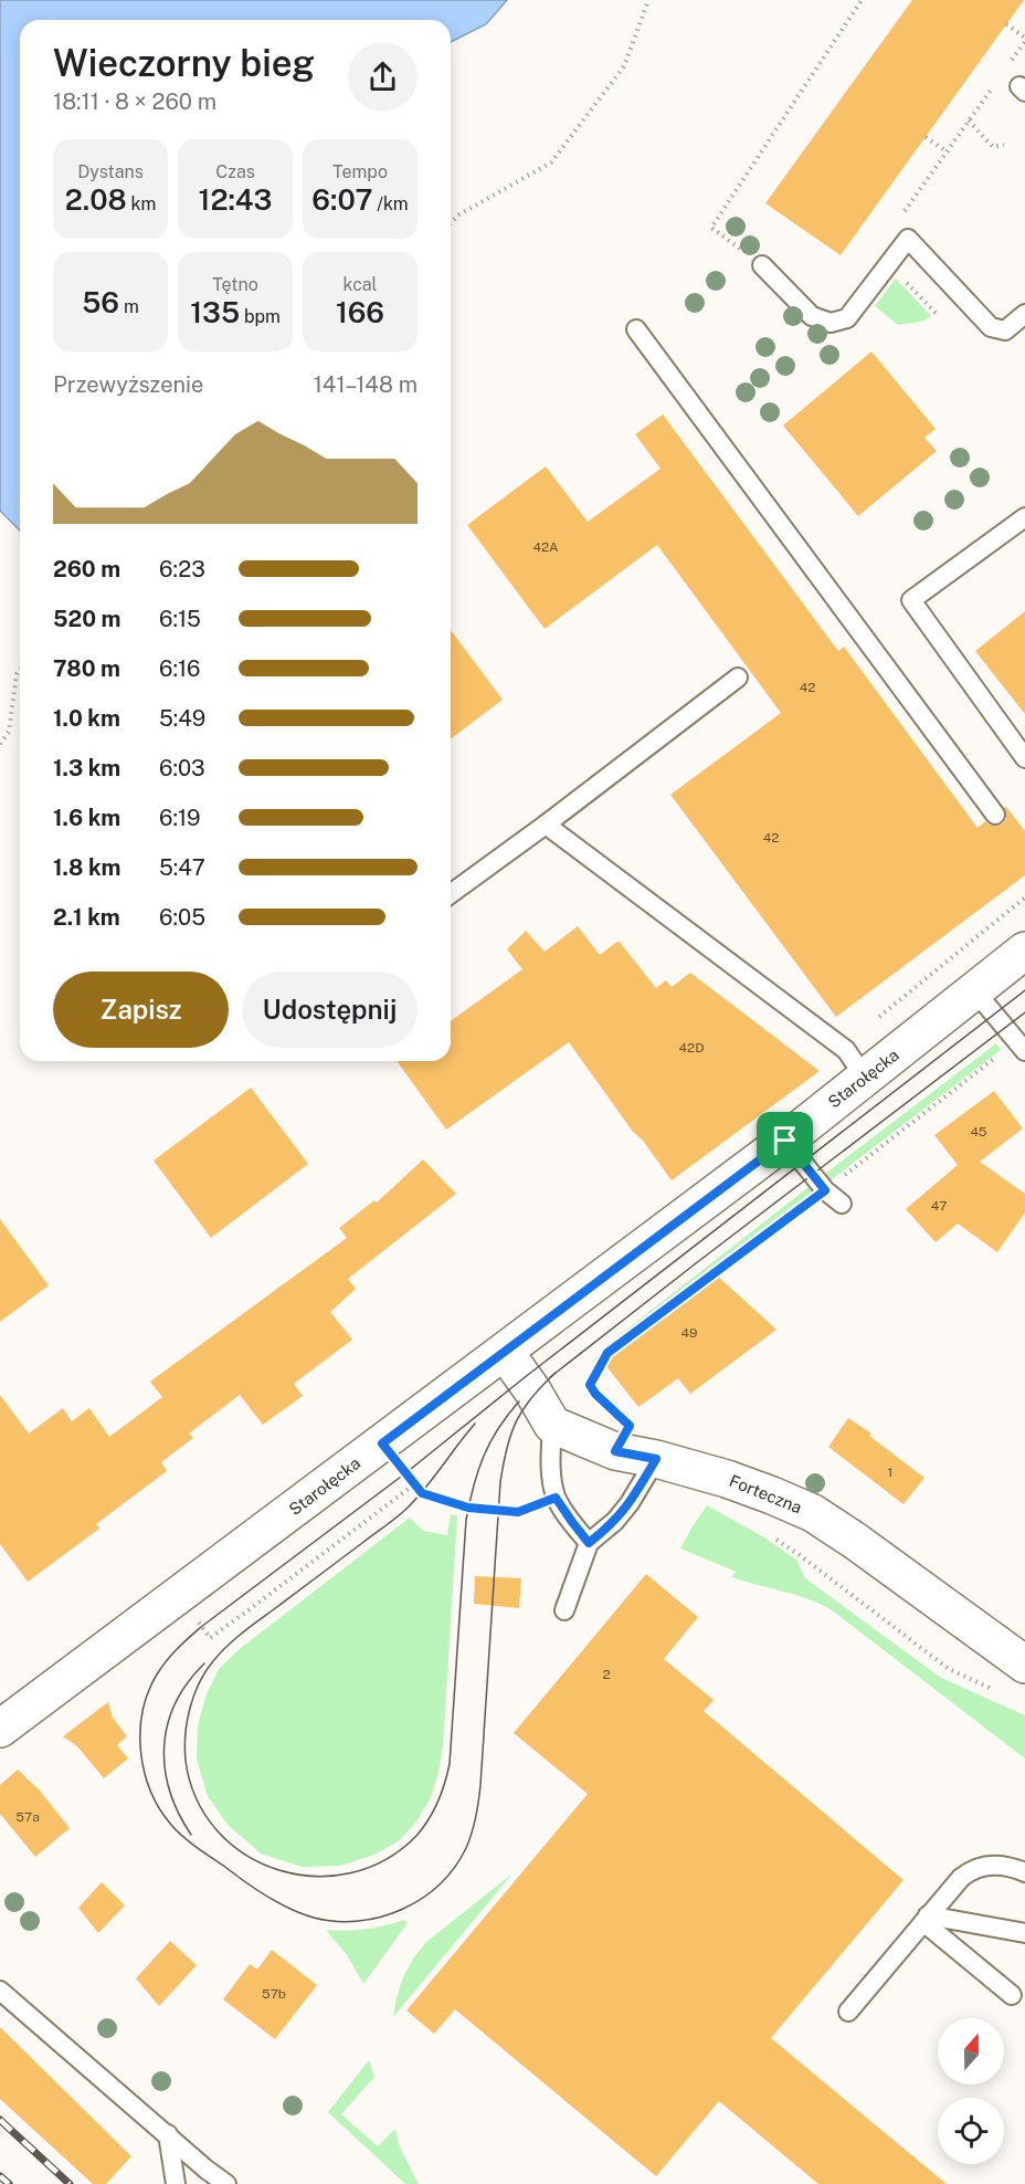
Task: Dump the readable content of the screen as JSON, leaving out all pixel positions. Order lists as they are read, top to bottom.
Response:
{
  "streets": {
    "street": ["Starołęcka", "Forteczna"]
  },
  "house_numbers": [
    "42A",
    "42",
    "42",
    "42D",
    "45",
    "47",
    "49",
    "1",
    "2",
    "57a",
    "57b"
  ],
  "north": "top",
  "page": {
    "heading": ["Wieczorny bieg", "18:11 · 8 × 260 m"],
    "stats": [
      ["Dystans", "2.08 km"],
      ["Czas", "12:43"],
      ["Tempo", "6:07 /km"],
      ["56 m"],
      ["Tętno", "135 bpm"],
      ["kcal", "166"]
    ],
    "chart": ["Przewyższenie", "141–148 m"],
    "list": [
      {
        "name": "260 m",
        "note": "6:23"
      },
      {
        "name": "520 m",
        "note": "6:15"
      },
      {
        "name": "780 m",
        "note": "6:16"
      },
      {
        "name": "1.0 km",
        "note": "5:49"
      },
      {
        "name": "1.3 km",
        "note": "6:03"
      },
      {
        "name": "1.6 km",
        "note": "6:19"
      },
      {
        "name": "1.8 km",
        "note": "5:47"
      },
      {
        "name": "2.1 km",
        "note": "6:05"
      }
    ],
    "buttons": ["Zapisz", "Udostępnij"]
  }
}
